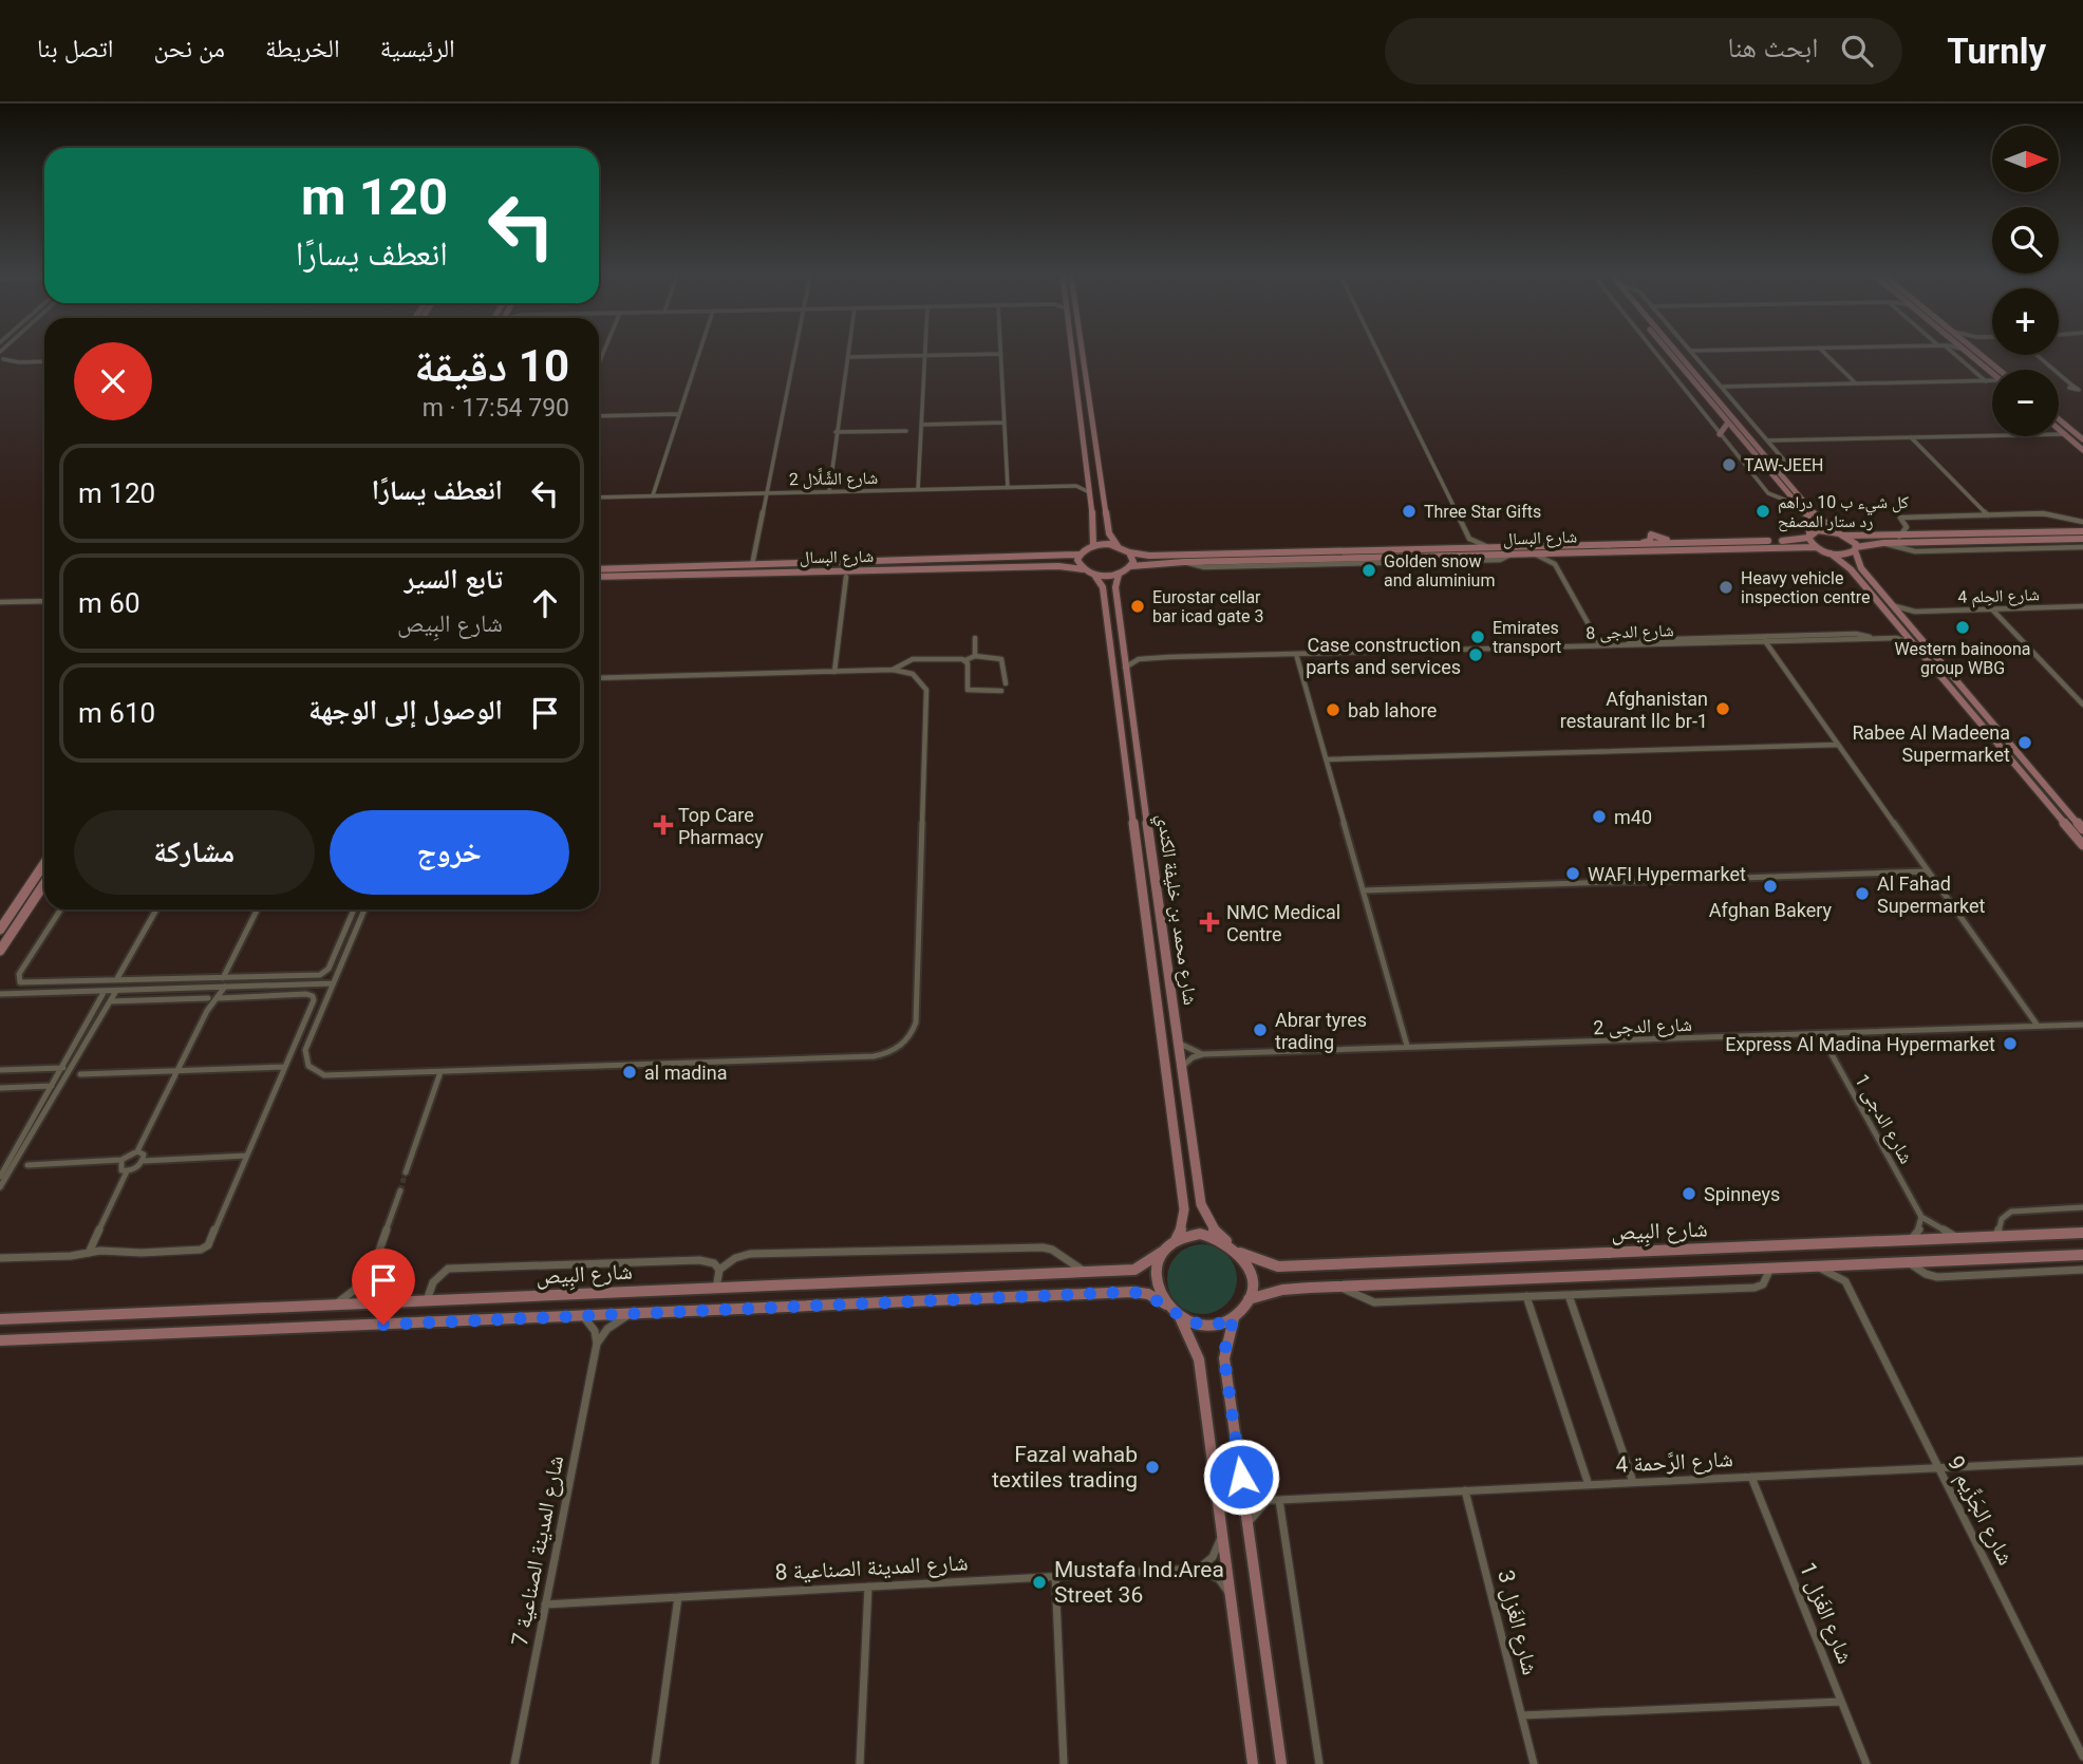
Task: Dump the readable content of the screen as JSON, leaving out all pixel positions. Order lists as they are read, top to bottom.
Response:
{
  "streets": {
    "street": [
      "شارع الشَّلَّال 2",
      "شارع البسال",
      "شارع الحِلم 4",
      "شارع الدجى 8",
      "شارع محمد بن خليفة الكندي",
      "شارع الدجى 2",
      "شارع الدجى 1",
      "شارع البِيص",
      "شارع الرَّحمة 4",
      "شارع الجَزِّيم 9",
      "شارع المدينة الصناعية 7",
      "شارع المدينة الصناعية 8",
      "شارع الغَزل 1",
      "شارع الغَزل 3"
    ]
  },
  "crossings": [
    ["شارع الدجى 8", "شارع محمد بن خليفة الكندي"],
    ["شارع محمد بن خليفة الكندي", "شارع الدجى 2"],
    ["شارع محمد بن خليفة الكندي", "شارع البِيص"],
    ["شارع الدجى 2", "شارع الدجى 1"],
    ["شارع الرَّحمة 4", "شارع الجَزِّيم 9"],
    ["شارع الرَّحمة 4", "شارع الغَزل 1"],
    ["شارع الرَّحمة 4", "شارع الغَزل 3"],
    ["شارع المدينة الصناعية 7", "شارع المدينة الصناعية 8"]
  ],
  "places": {
    "other": [
      "TAW-JEEH",
      "Three Star Gifts",
      "كل شيء ب 10 دراهم رد ستار المصفح",
      "Golden snow and aluminium",
      "Heavy vehicle inspection centre",
      "Eurostar cellar bar icad gate 3",
      "Western bainoona group WBG",
      "Emirates transport",
      "Case construction parts and services",
      "Afghanistan restaurant llc br-1",
      "bab lahore",
      "Rabee Al Madeena Supermarket",
      "m40",
      "WAFI Hypermarket",
      "Afghan Bakery",
      "Al Fahad Supermarket",
      "Abrar tyres trading",
      "Express Al Madina Hypermarket",
      "al madina",
      "Spinneys",
      "Fazal wahab textiles trading",
      "Mustafa Ind.Area Street 36"
    ],
    "health": ["Top Care Pharmacy", "NMC Medical Centre"]
  },
  "north": "right",
  "page": {
    "header": "Turnly",
    "search": "ابحث هنا",
    "nav": [
      "الرئيسية",
      "الخريطة",
      "من نحن",
      "اتصل بنا"
    ],
    "map_buttons": ["+", "−"],
    "turn": ["120 m", "انعطف يسارًا"],
    "heading": ["10 دقيقة", "790 m · 17:54"],
    "list": [
      {
        "name": "انعطف يسارًا",
        "value": "120 m"
      },
      {
        "name": "تابع السير",
        "note": "شارع البِيص",
        "value": "60 m"
      },
      {
        "name": "الوصول إلى الوجهة",
        "value": "610 m"
      }
    ],
    "buttons": ["خروج", "مشاركة"]
  }
}
